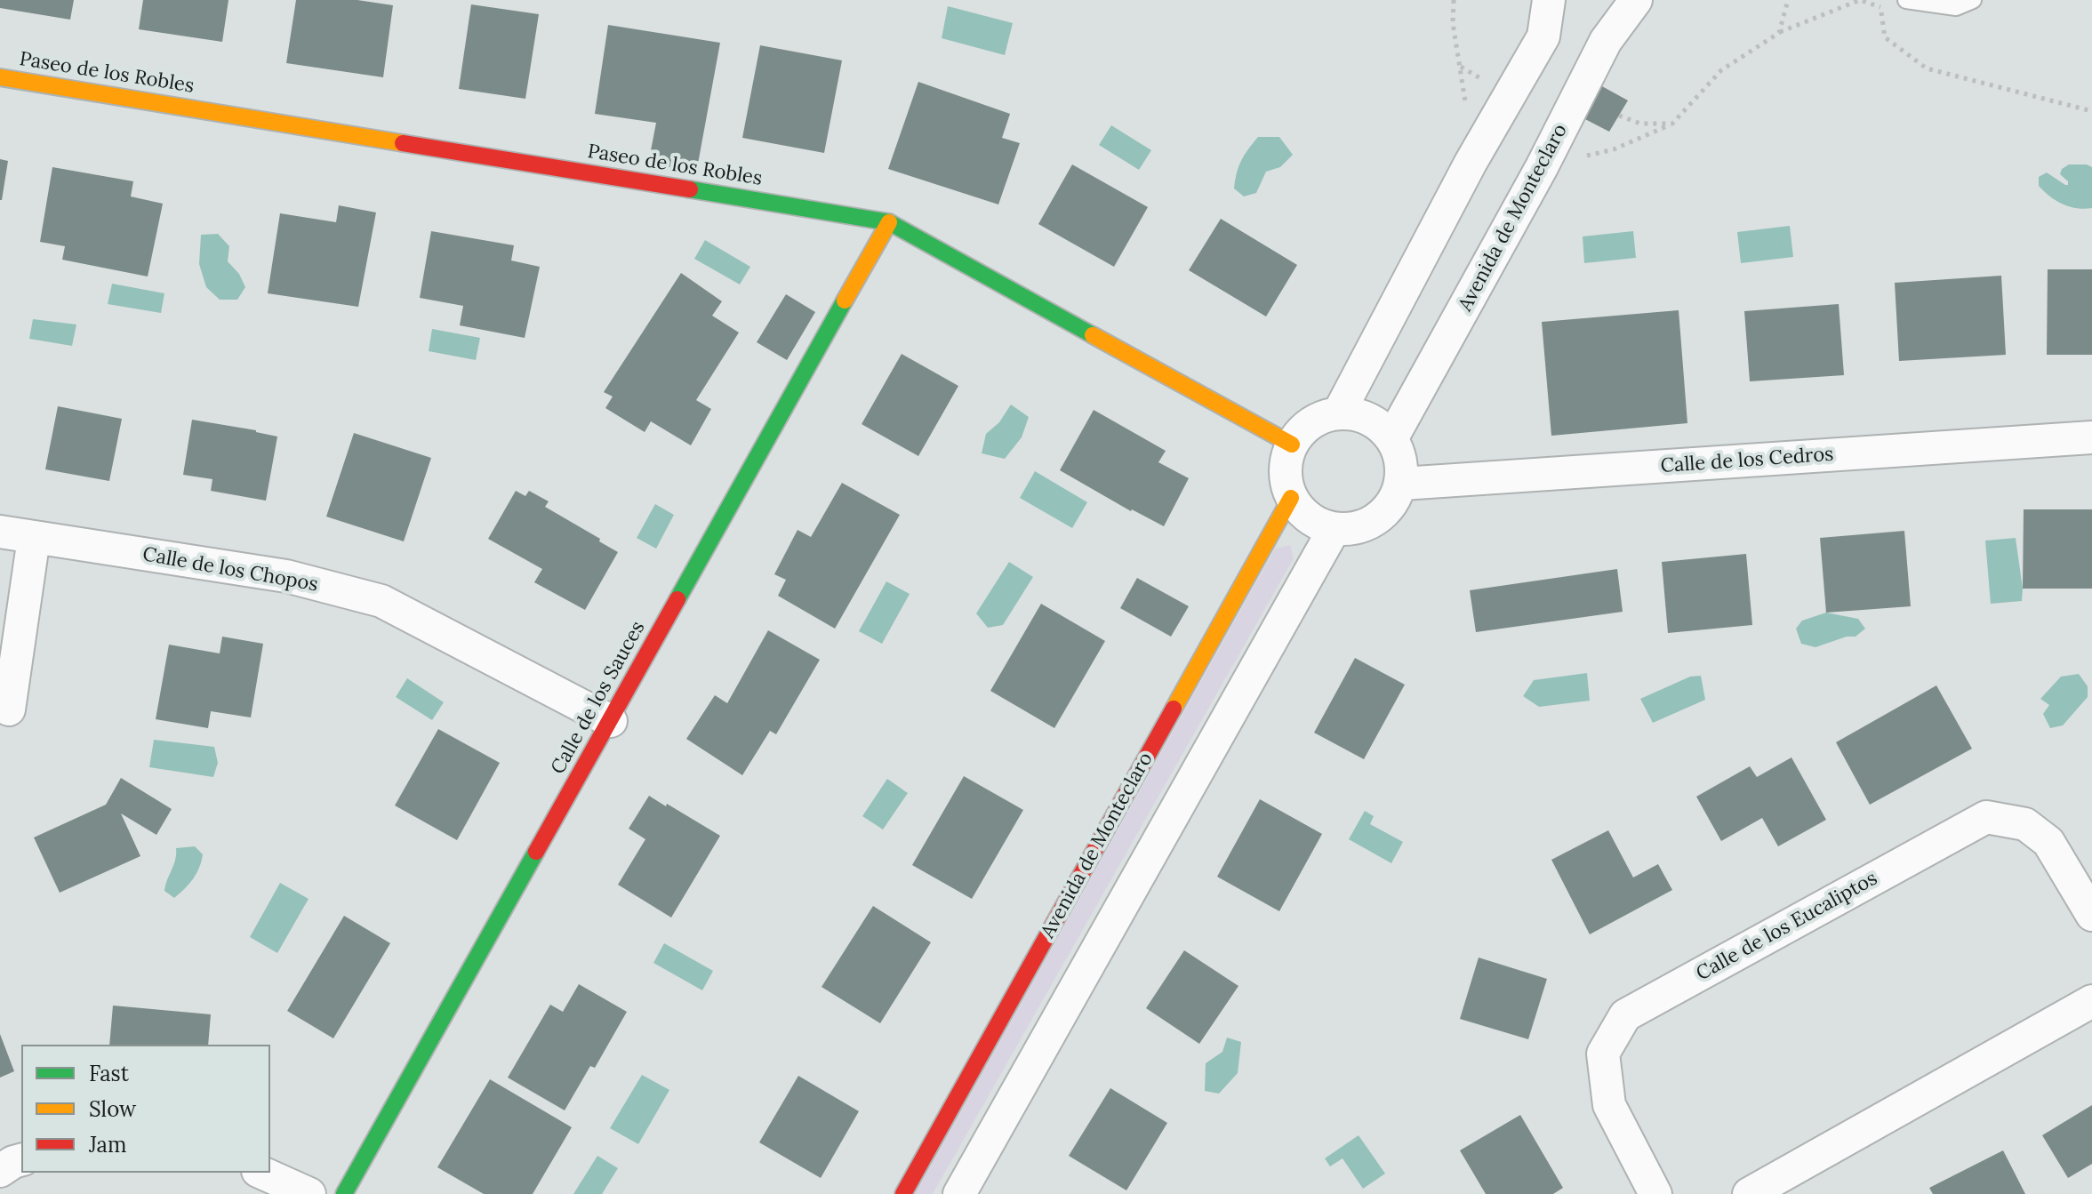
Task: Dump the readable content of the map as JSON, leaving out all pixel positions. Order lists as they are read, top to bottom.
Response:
{
  "streets": {
    "street": [
      "Paseo de los Robles",
      "Avenida de Monteclaro",
      "Calle de los Cedros",
      "Calle de los Chopos",
      "Calle de los Sauces",
      "Calle de los Eucaliptos"
    ]
  },
  "crossings": [
    ["Paseo de los Robles", "Avenida de Monteclaro"],
    ["Paseo de los Robles", "Calle de los Cedros"],
    ["Paseo de los Robles", "Calle de los Sauces"],
    ["Avenida de Monteclaro", "Calle de los Cedros"],
    ["Calle de los Chopos", "Calle de los Sauces"]
  ],
  "legend": ["Fast", "Slow", "Jam"]
}
